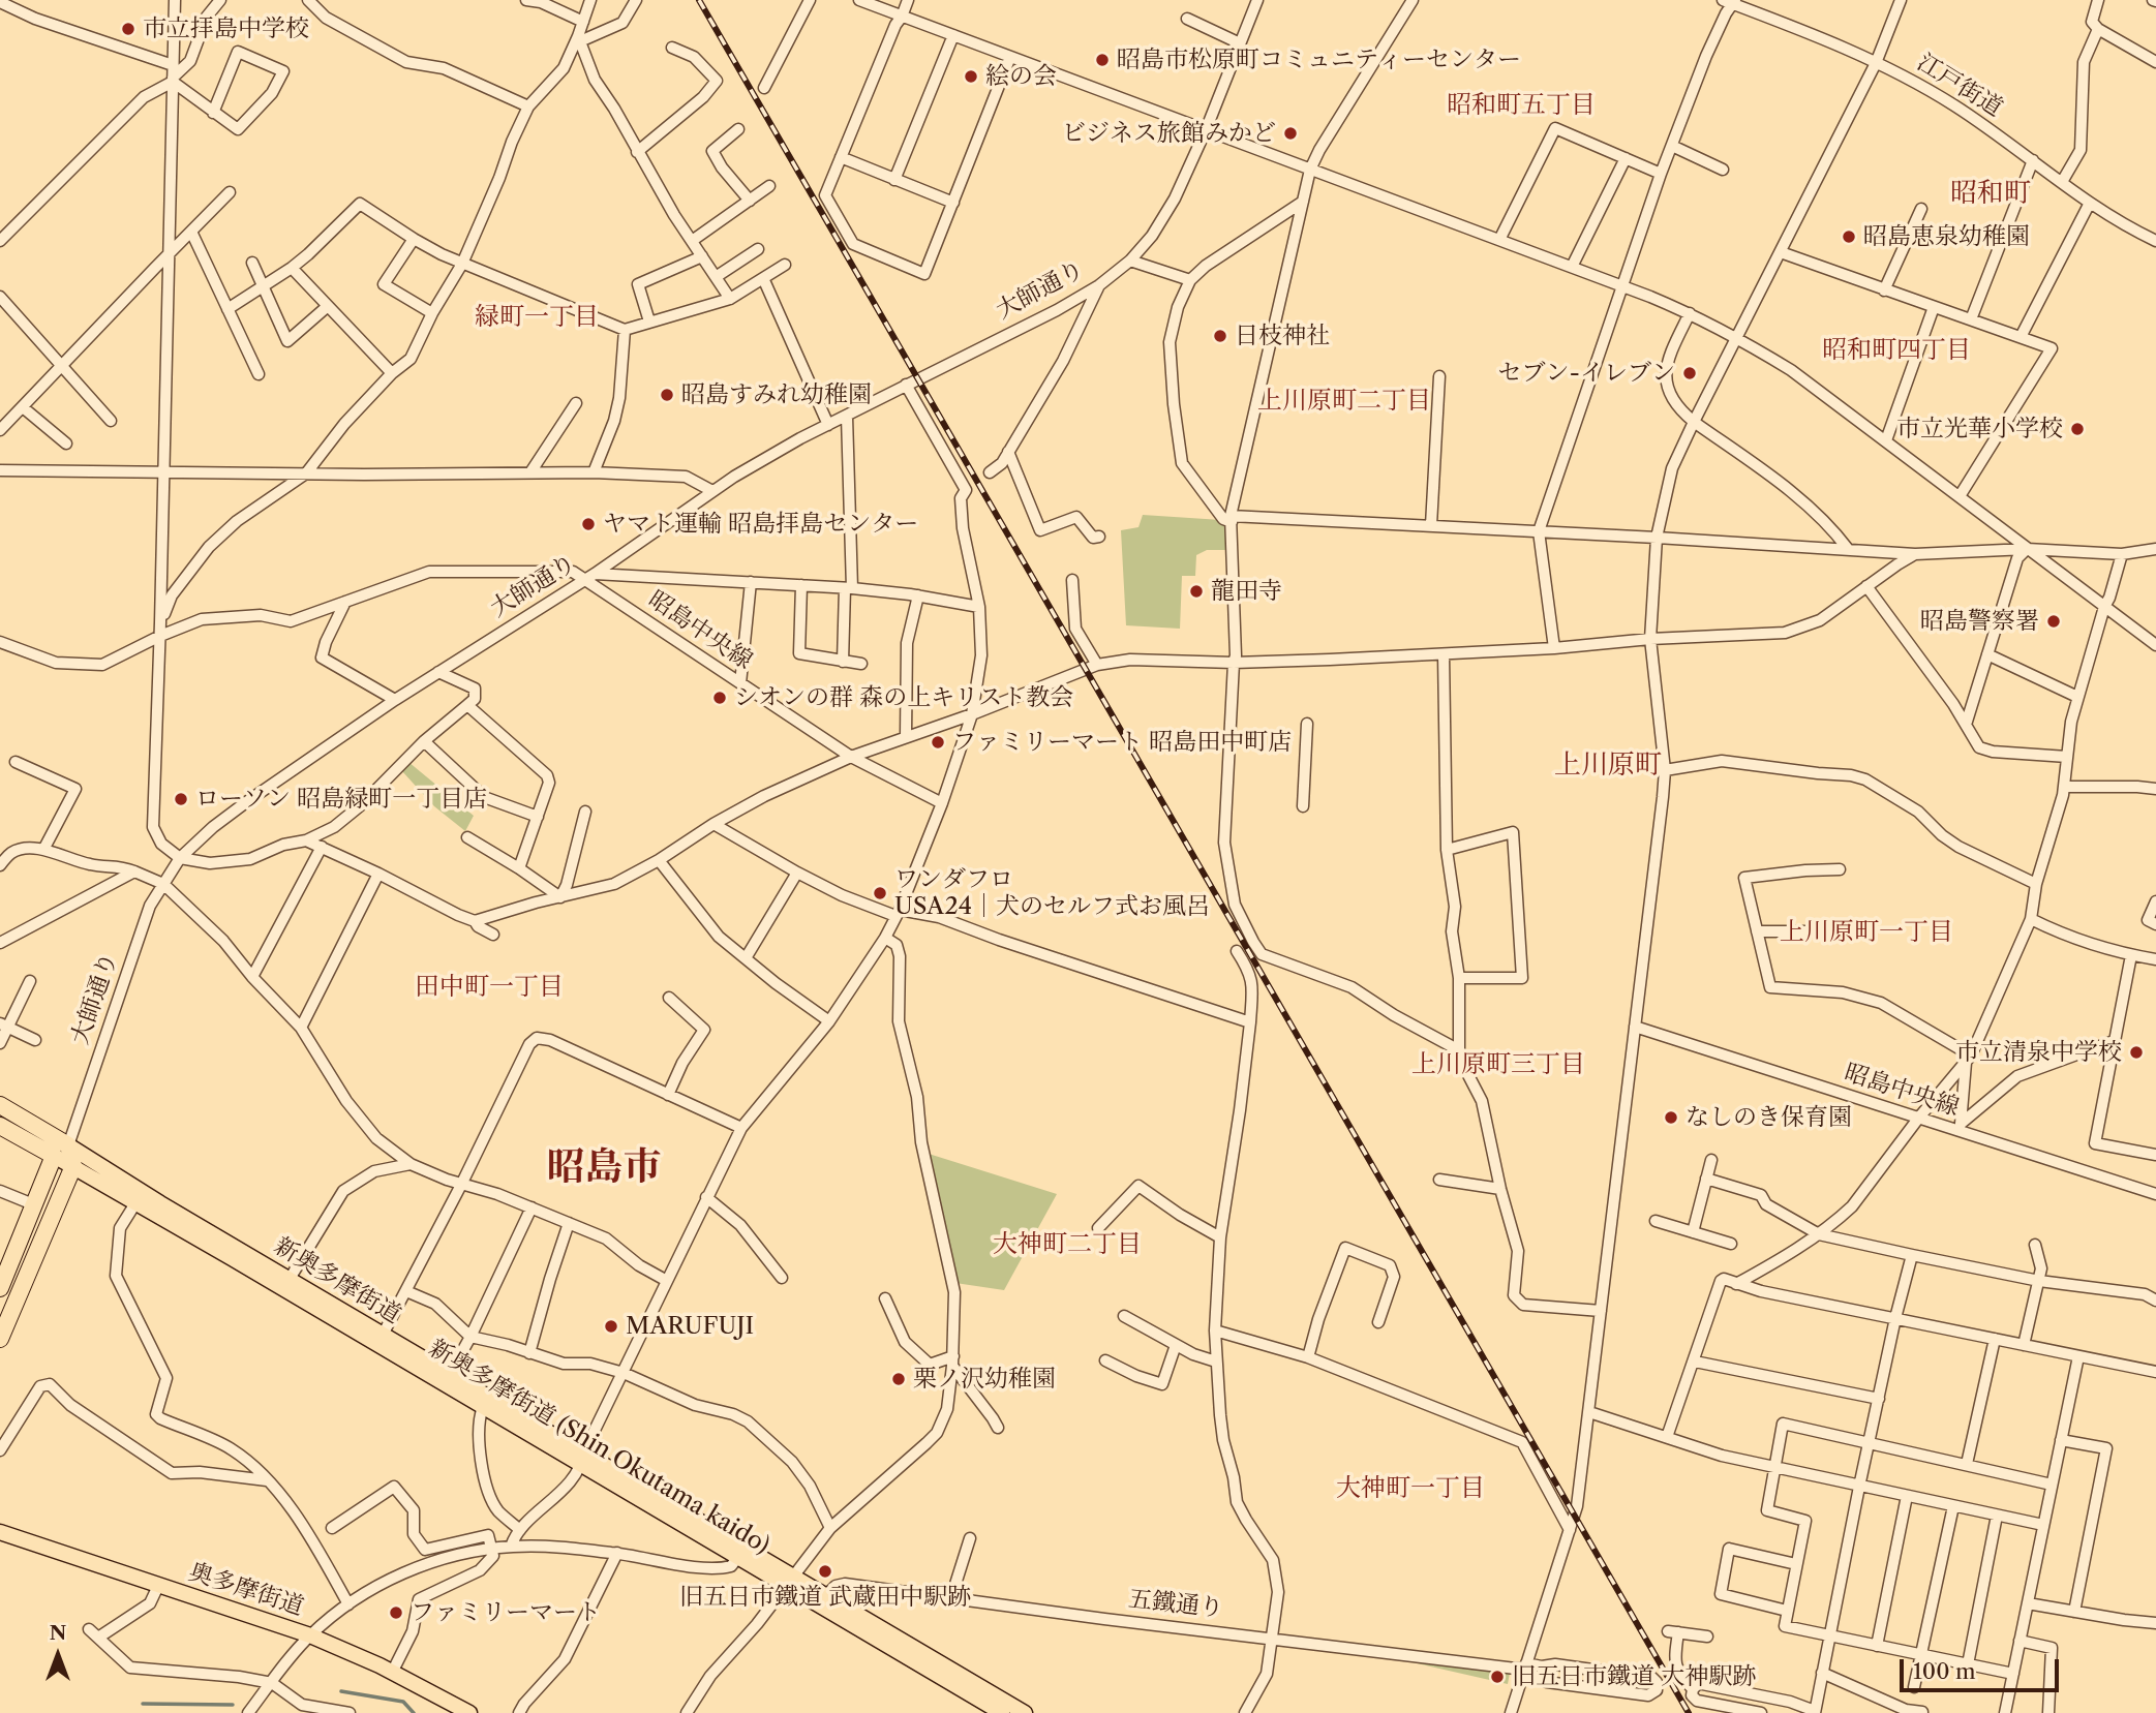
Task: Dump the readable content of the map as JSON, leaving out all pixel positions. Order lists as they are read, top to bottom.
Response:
{
  "streets": {
    "main road": ["新奥多摩街道", "新奥多摩街道 (Shin Okutama kaido)", "奥多摩街道"],
    "street": [
      "江戸街道",
      "大師通り",
      "昭島中央線",
      "五鐵通り"
    ]
  },
  "crossings": [
    ["大師通り", "昭島中央線"],
    ["大師通り", "新奥多摩街道"],
    ["新奥多摩街道", "新奥多摩街道 (Shin Okutama kaido)"],
    ["新奥多摩街道 (Shin Okutama kaido)", "五鐵通り"]
  ],
  "districts": [
    "昭和町五丁目",
    "昭和町",
    "緑町一丁目",
    "昭和町四丁目",
    "上川原町二丁目",
    "上川原町",
    "上川原町一丁目",
    "田中町一丁目",
    "上川原町三丁目",
    "昭島市",
    "大神町二丁目",
    "大神町一丁目"
  ],
  "places": [
    "市立拝島中学校",
    "昭島市松原町コミュニティーセンター",
    "絵の会",
    "ビジネス旅館みかど",
    "昭島恵泉幼稚園",
    "日枝神社",
    "セブン-イレブン",
    "昭島すみれ幼稚園",
    "市立光華小学校",
    "ヤマト運輸 昭島拝島センター",
    "龍田寺",
    "昭島警察署",
    "シオンの群 森の上キリスト教会",
    "ファミリーマート 昭島田中町店",
    "ローソン 昭島緑町一丁目店",
    "ワンダフロ USA24｜犬のセルフ式お風呂",
    "市立清泉中学校",
    "なしのき保育園",
    "MARUFUJI",
    "栗ノ沢幼稚園",
    "旧五日市鐵道 武蔵田中駅跡",
    "ファミリーマート",
    "旧五日市鐵道 大神駅跡"
  ],
  "scale_bar": "100 m",
  "north": "top"
}
